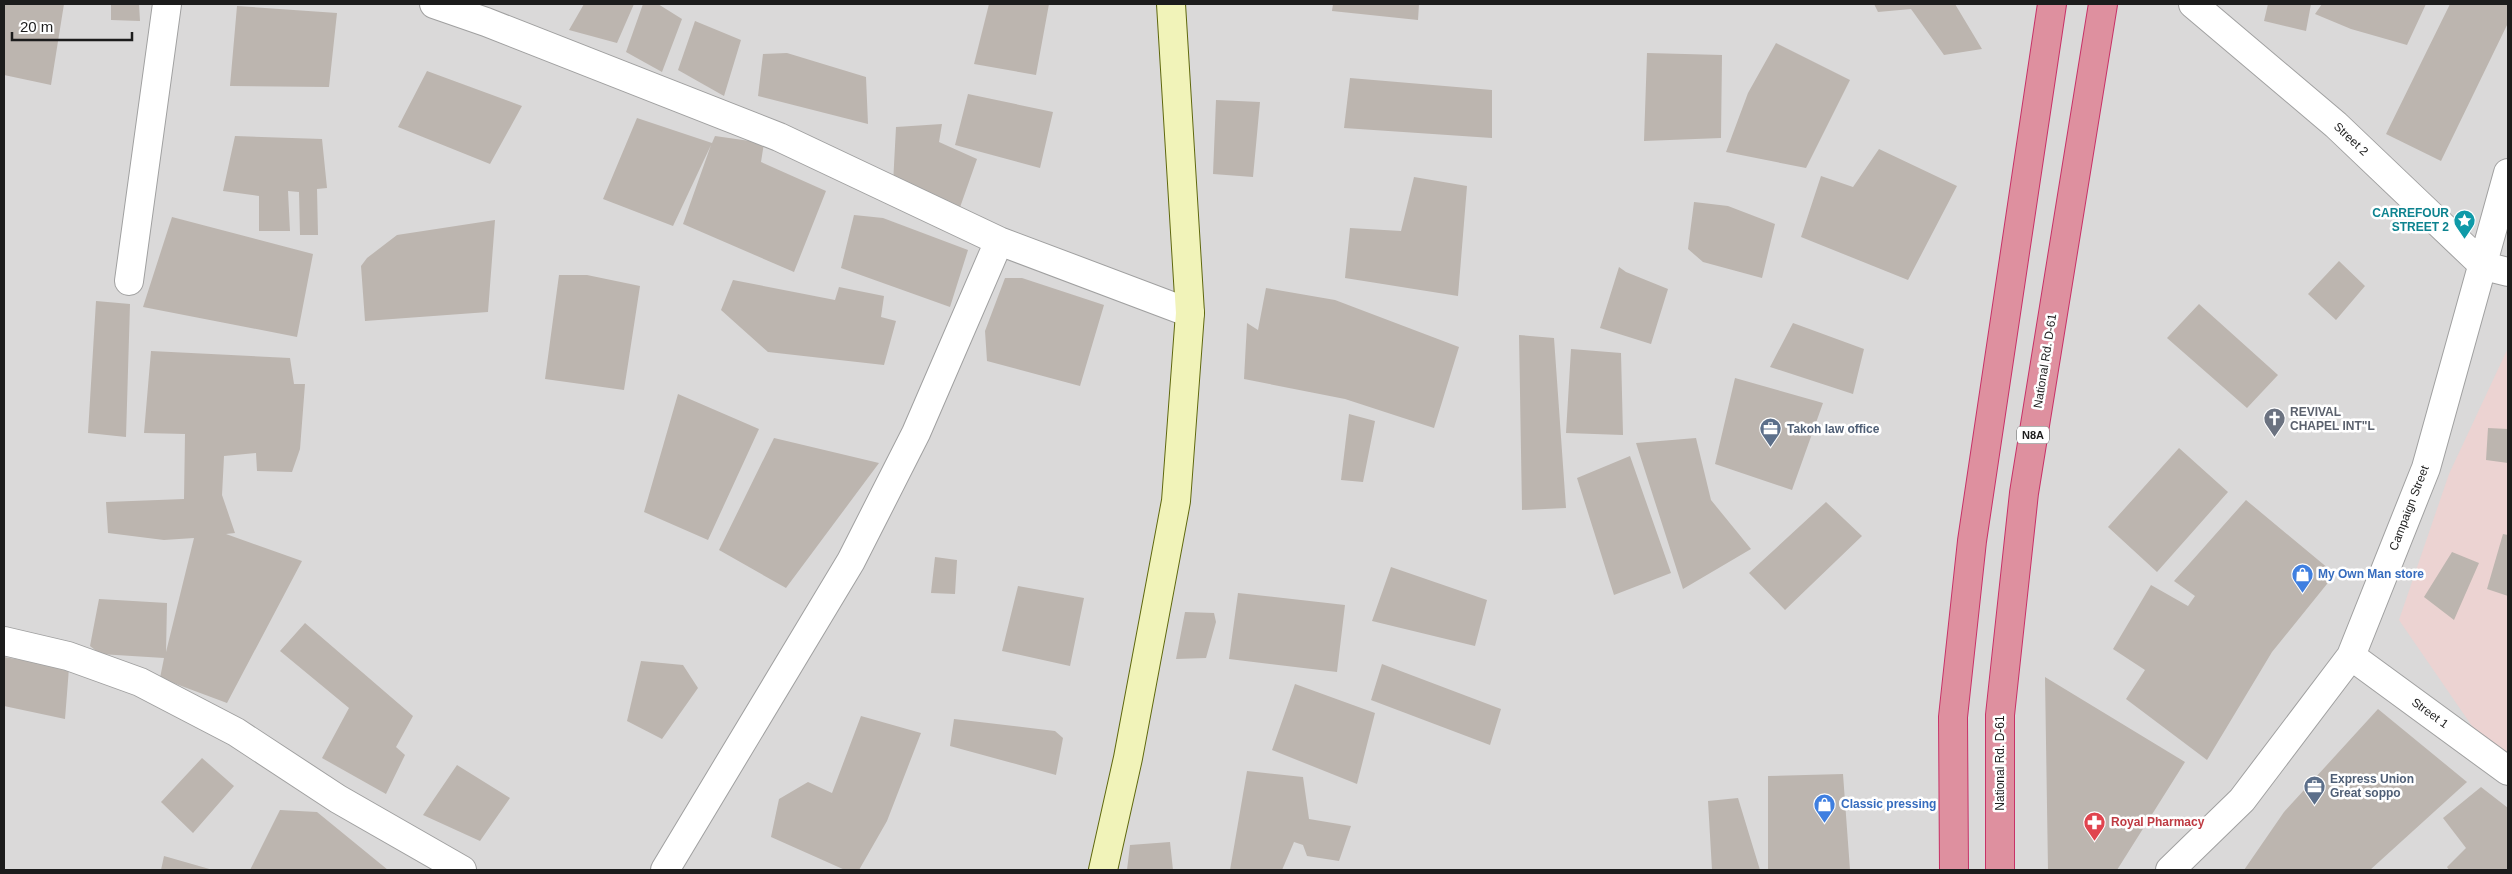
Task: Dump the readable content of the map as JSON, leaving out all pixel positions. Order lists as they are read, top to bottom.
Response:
{
  "streets": {
    "highway": ["National Rd. D-61", "N8A"],
    "street": ["Street 2", "Campaign Street", "Street 1"]
  },
  "crossings": [
    ["Street 2", "Campaign Street"],
    ["Campaign Street", "Street 1"]
  ],
  "places": {
    "place": ["CARREFOUR STREET 2"],
    "church": ["REVIVAL CHAPEL INT\"L"],
    "office": ["Takoh law office", "Express Union Great soppo"],
    "shop": ["My Own Man store", "Classic pressing"],
    "pharmacy": ["Royal Pharmacy"]
  },
  "scale_bar": "20 m"
}
